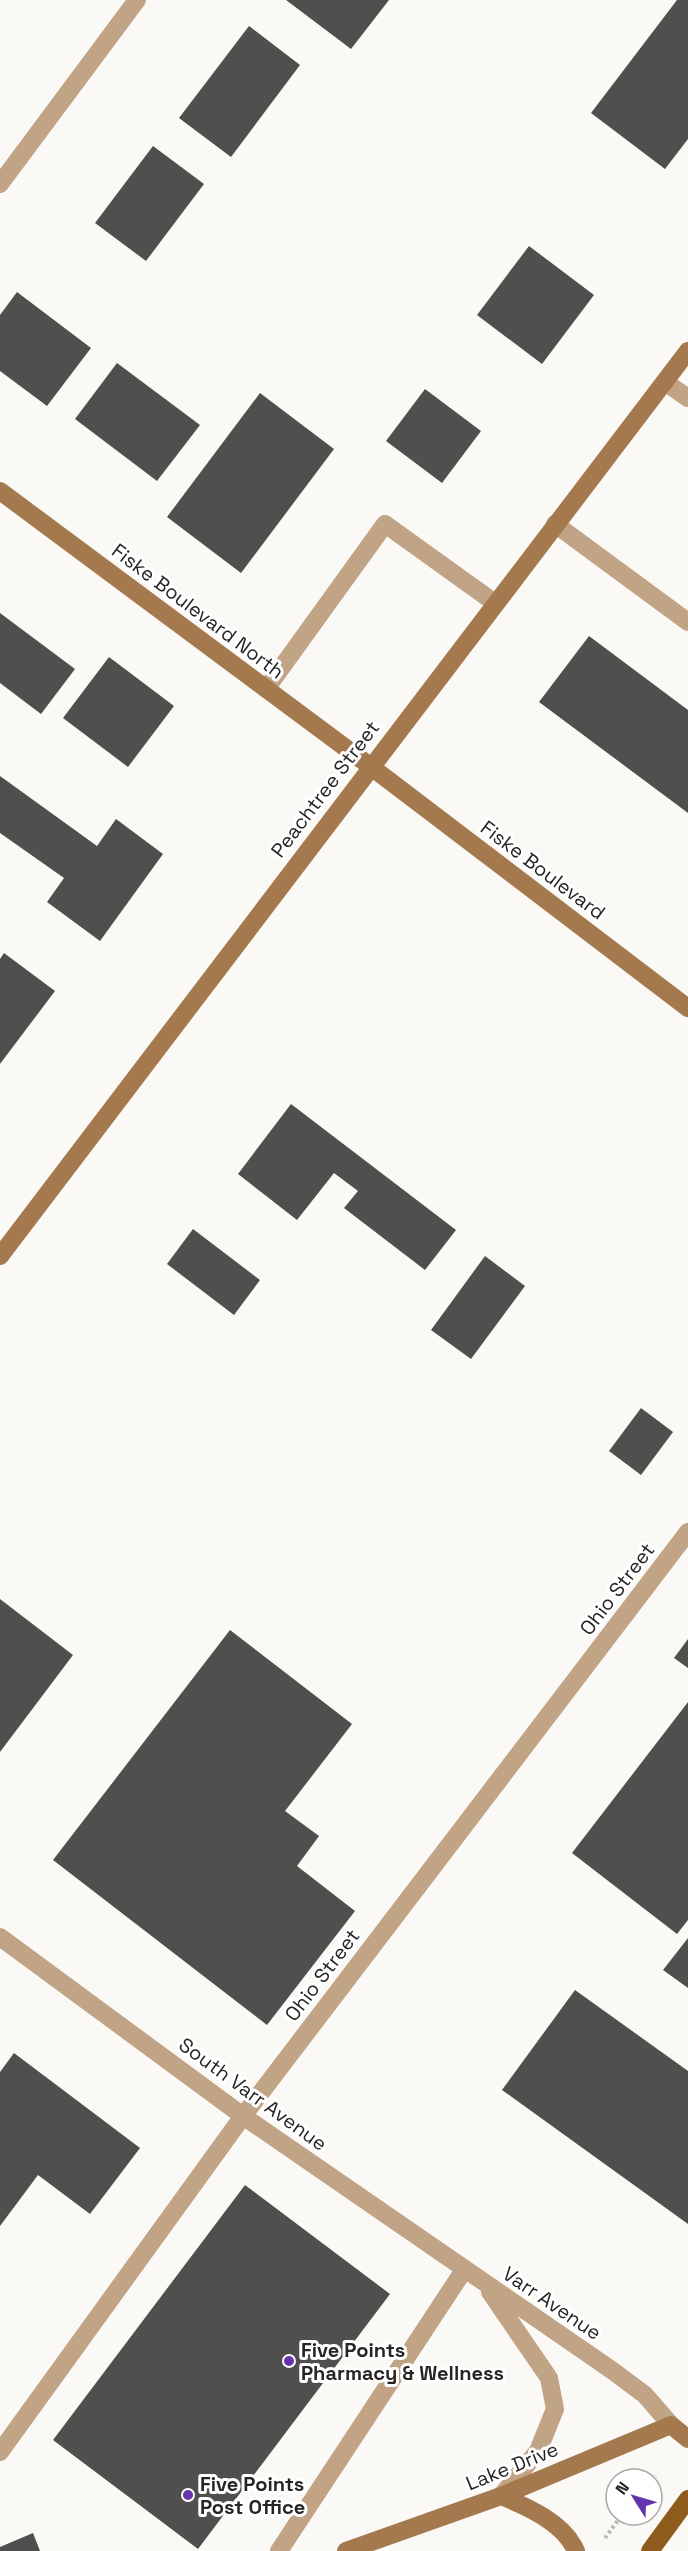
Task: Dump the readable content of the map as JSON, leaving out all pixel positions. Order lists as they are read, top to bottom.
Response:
{
  "streets": {
    "street": [
      "Fiske Boulevard North",
      "Peachtree Street",
      "Fiske Boulevard",
      "Ohio Street",
      "South Varr Avenue",
      "Varr Avenue",
      "Lake Drive"
    ]
  },
  "crossings": [
    ["Fiske Boulevard North", "Peachtree Street"],
    ["Fiske Boulevard North", "Fiske Boulevard"],
    ["Peachtree Street", "Fiske Boulevard"],
    ["Ohio Street", "South Varr Avenue"],
    ["South Varr Avenue", "Varr Avenue"],
    ["Varr Avenue", "Lake Drive"]
  ],
  "places": ["Five Points Pharmacy & Wellness", "Five Points Post Office"],
  "north": "top left"
}
